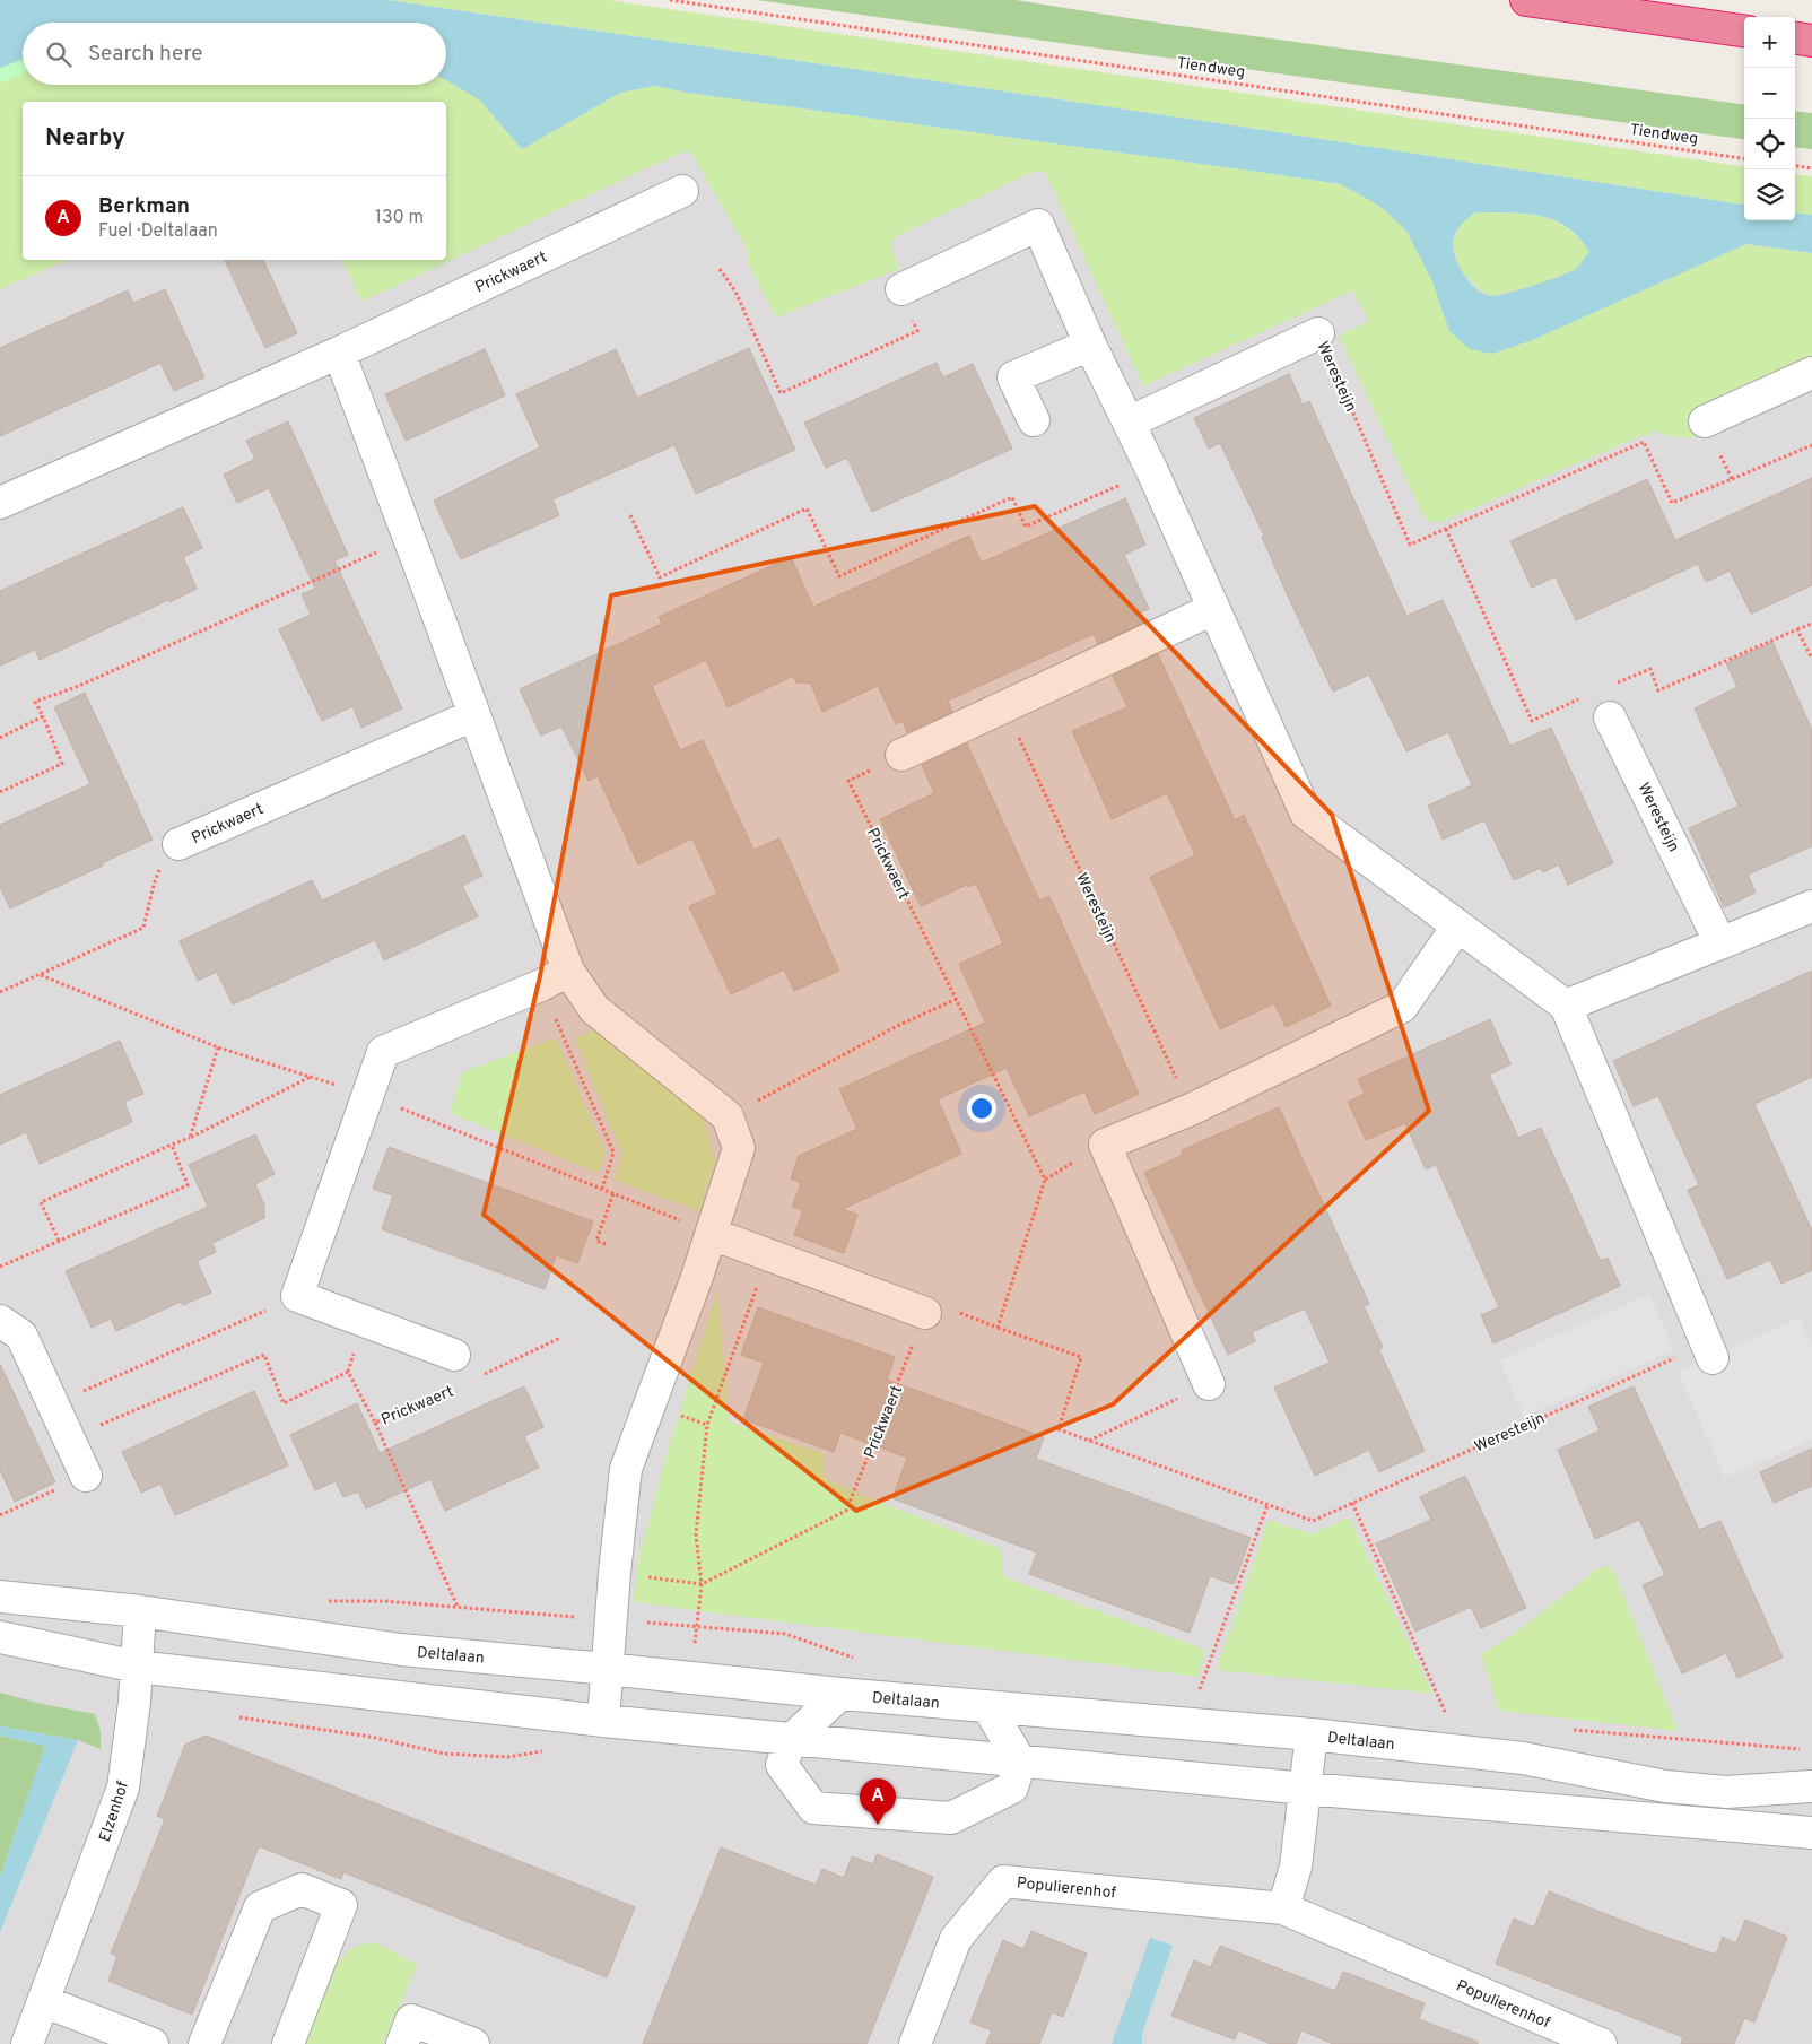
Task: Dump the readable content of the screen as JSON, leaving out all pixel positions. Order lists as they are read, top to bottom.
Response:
{
  "streets": {
    "street": [
      "Prickwaert",
      "Weresteijn",
      "Deltalaan",
      "Elzenhof",
      "Populierenhof"
    ],
    "path": ["Tiendweg"]
  },
  "crossings": [
    ["Deltalaan", "Elzenhof"]
  ],
  "page": {
    "map_buttons": ["+", "−"],
    "search": "Search here",
    "heading": "Nearby",
    "list": [
      {
        "mark": "A",
        "name": "Berkman",
        "note": "Fuel · Deltalaan",
        "value": "130 m"
      }
    ],
    "pins": "A"
  }
}
